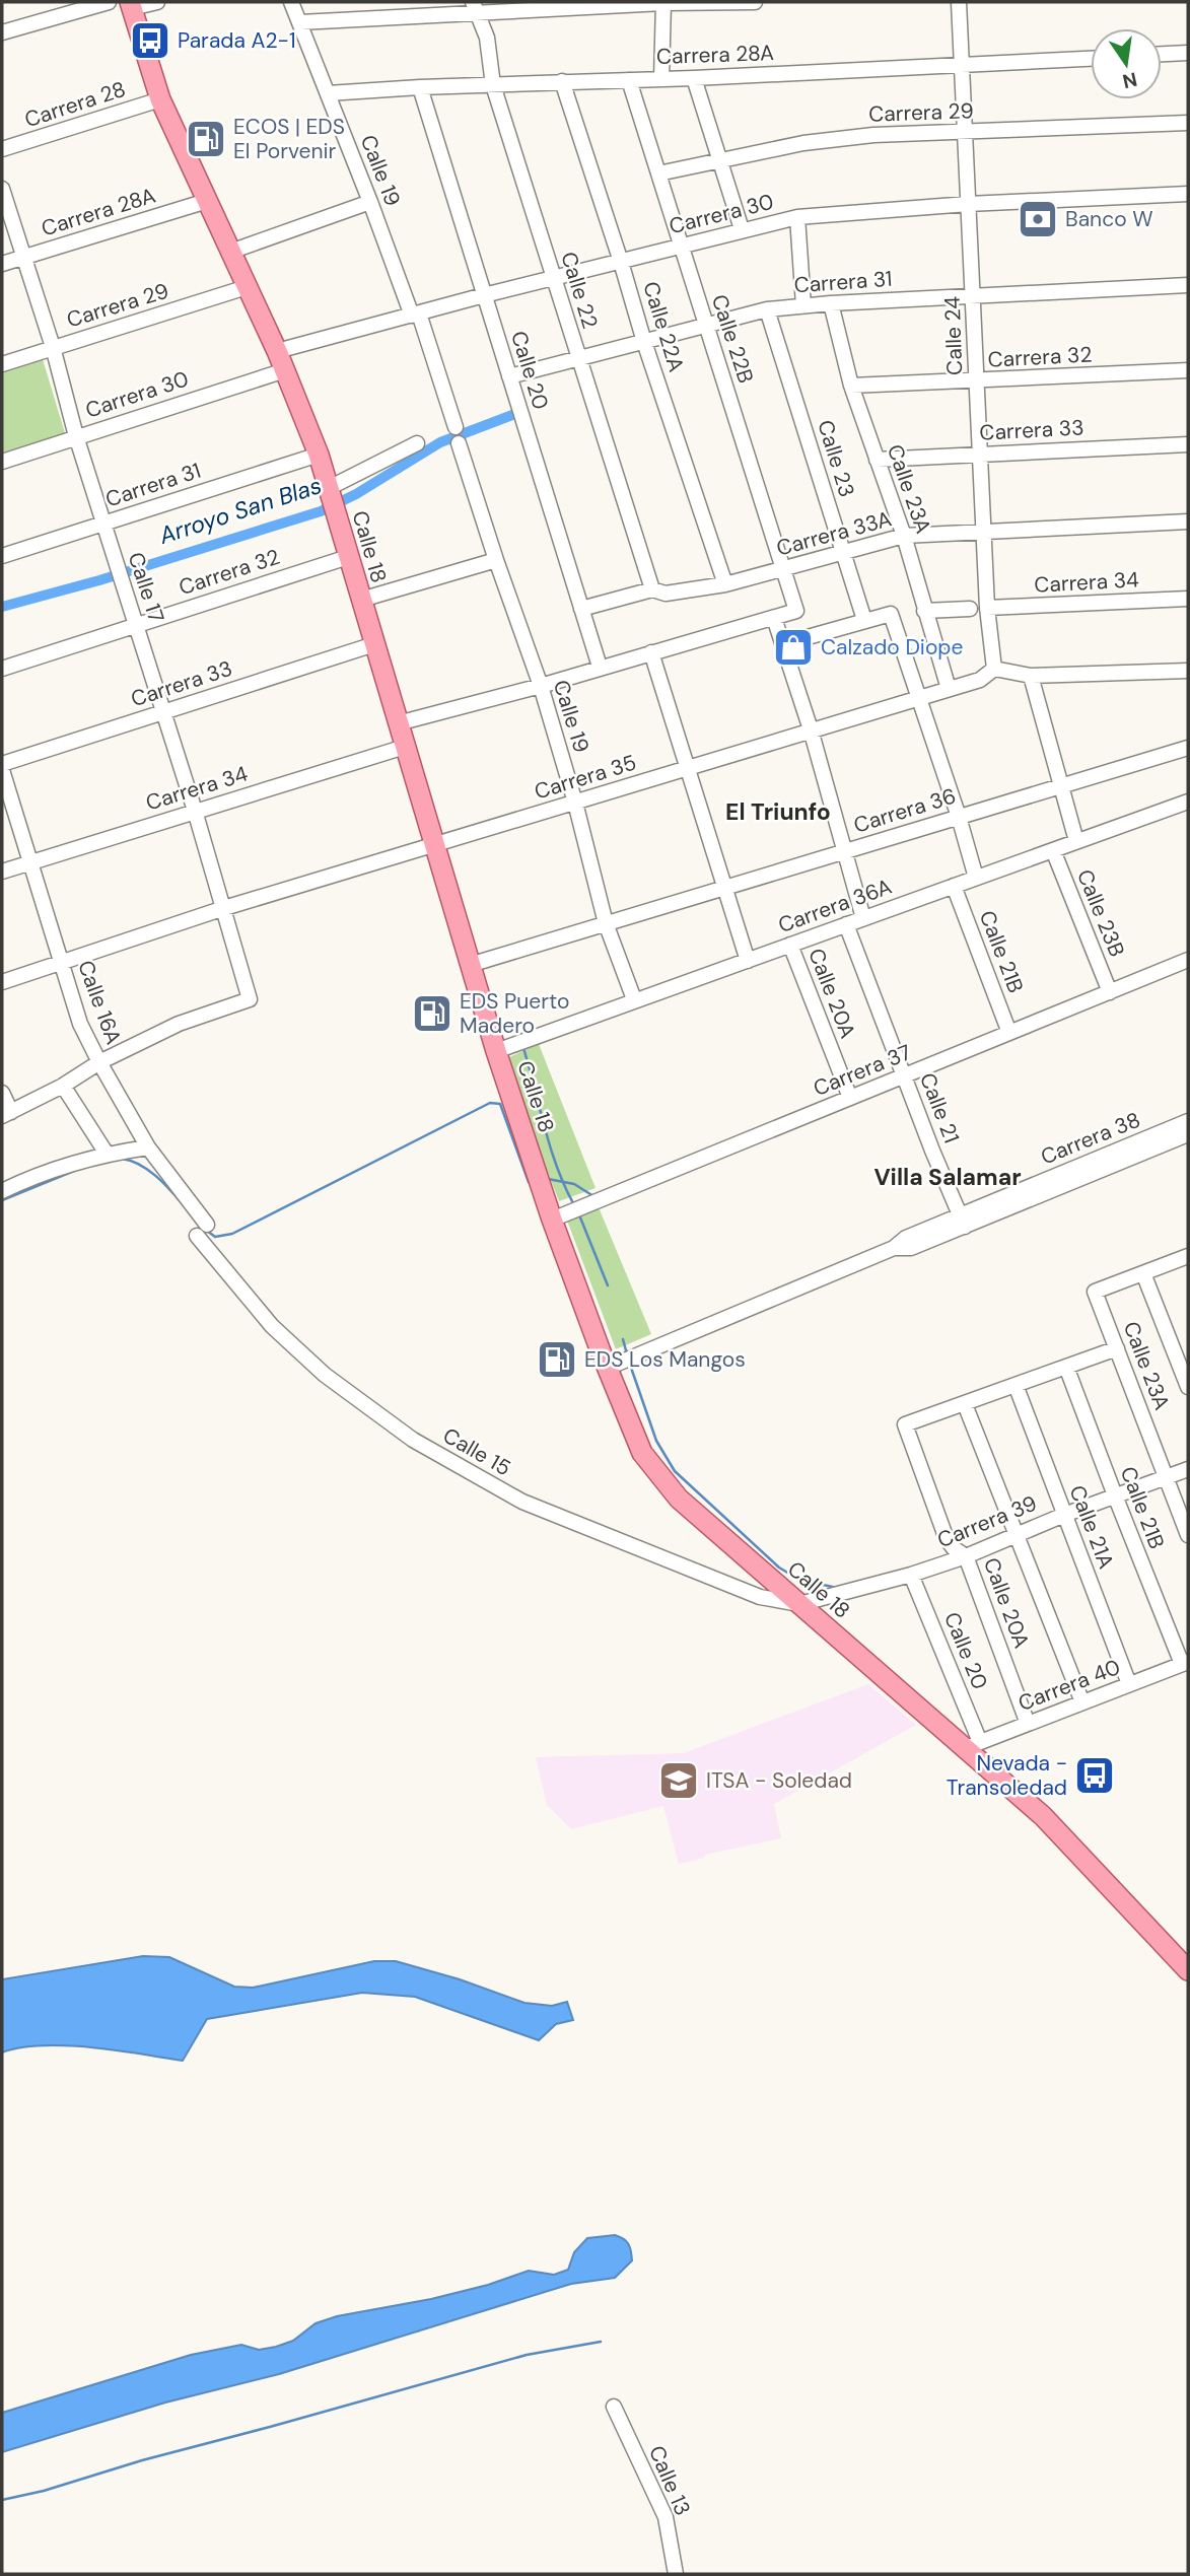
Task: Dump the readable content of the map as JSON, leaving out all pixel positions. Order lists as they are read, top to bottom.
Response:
{
  "streets": {
    "main road": ["Calle 18"],
    "street": [
      "Carrera 28A",
      "Carrera 28",
      "Carrera 29",
      "Calle 19",
      "Carrera 30",
      "Carrera 31",
      "Calle 22",
      "Calle 22A",
      "Calle 24",
      "Calle 22B",
      "Carrera 32",
      "Calle 20",
      "Carrera 33",
      "Calle 23",
      "Calle 23A",
      "Carrera 33A",
      "Carrera 34",
      "Calle 17",
      "Carrera 35",
      "Carrera 36",
      "Carrera 36A",
      "Calle 23B",
      "Calle 21B",
      "Calle 20A",
      "Calle 16A",
      "Carrera 37",
      "Calle 21",
      "Carrera 38",
      "Calle 15",
      "Carrera 39",
      "Calle 21A",
      "Carrera 40",
      "Calle 13"
    ]
  },
  "crossings": [
    ["Carrera 28A", "Calle 19"],
    ["Carrera 28A", "Calle 22"],
    ["Carrera 28A", "Calle 22A"],
    ["Carrera 28A", "Calle 24"],
    ["Carrera 28A", "Calle 22B"],
    ["Carrera 28A", "Calle 20"],
    ["Carrera 28A", "Calle 18"],
    ["Carrera 28A", "Calle 17"],
    ["Carrera 28", "Calle 18"],
    ["Carrera 29", "Calle 24"],
    ["Carrera 29", "Calle 22B"],
    ["Carrera 29", "Calle 18"],
    ["Carrera 29", "Calle 17"],
    ["Calle 19", "Carrera 30"],
    ["Calle 19", "Carrera 35"],
    ["Calle 19", "Carrera 36"],
    ["Calle 19", "Carrera 36A"],
    ["Carrera 30", "Calle 22"],
    ["Carrera 30", "Calle 22A"],
    ["Carrera 30", "Calle 24"],
    ["Carrera 30", "Calle 22B"],
    ["Carrera 30", "Calle 20"],
    ["Carrera 30", "Calle 18"],
    ["Carrera 30", "Calle 17"],
    ["Carrera 31", "Calle 22"],
    ["Carrera 31", "Calle 22A"],
    ["Carrera 31", "Calle 24"],
    ["Carrera 31", "Calle 22B"],
    ["Carrera 31", "Calle 20"],
    ["Carrera 31", "Calle 23"],
    ["Carrera 31", "Calle 23A"],
    ["Carrera 31", "Calle 18"],
    ["Carrera 31", "Calle 17"],
    ["Calle 22", "Carrera 33A"],
    ["Calle 22A", "Carrera 33A"],
    ["Calle 24", "Carrera 32"],
    ["Calle 24", "Carrera 33"],
    ["Calle 24", "Carrera 33A"],
    ["Calle 24", "Carrera 34"],
    ["Calle 24", "Carrera 35"],
    ["Calle 22B", "Carrera 33A"],
    ["Carrera 32", "Calle 23A"],
    ["Carrera 32", "Calle 18"],
    ["Carrera 32", "Calle 17"],
    ["Calle 20", "Carrera 33A"],
    ["Calle 20", "Calle 18"],
    ["Calle 20", "Carrera 39"],
    ["Calle 20", "Carrera 40"],
    ["Carrera 33", "Calle 23A"],
    ["Carrera 33", "Calle 18"],
    ["Carrera 33", "Calle 17"],
    ["Calle 23", "Carrera 33A"],
    ["Calle 23A", "Carrera 33A"],
    ["Calle 23A", "Carrera 35"],
    ["Calle 23A", "Carrera 39"],
    ["Calle 18", "Carrera 34"],
    ["Calle 18", "Carrera 35"],
    ["Calle 18", "Carrera 36"],
    ["Calle 18", "Carrera 36A"],
    ["Calle 18", "Carrera 37"],
    ["Calle 18", "Carrera 38"],
    ["Calle 18", "Calle 15"],
    ["Calle 18", "Carrera 39"],
    ["Calle 18", "Carrera 40"],
    ["Carrera 34", "Calle 17"],
    ["Carrera 34", "Calle 16A"],
    ["Calle 17", "Carrera 35"],
    ["Calle 17", "Calle 16A"],
    ["Carrera 35", "Calle 16A"],
    ["Carrera 36A", "Calle 23B"],
    ["Carrera 36A", "Calle 21B"],
    ["Carrera 36A", "Calle 20A"],
    ["Carrera 36A", "Calle 21"],
    ["Calle 23B", "Carrera 37"],
    ["Calle 21B", "Carrera 37"],
    ["Calle 21B", "Carrera 39"],
    ["Calle 21B", "Carrera 40"],
    ["Calle 20A", "Carrera 37"],
    ["Calle 20A", "Carrera 39"],
    ["Calle 20A", "Carrera 40"],
    ["Carrera 37", "Calle 21"],
    ["Calle 21", "Carrera 38"],
    ["Calle 15", "Carrera 39"],
    ["Carrera 39", "Calle 21A"],
    ["Calle 21A", "Carrera 40"]
  ],
  "districts": ["El Triunfo", "Villa Salamar"],
  "water": ["Arroyo San Blas"],
  "places": {
    "bus stop": ["Parada A2-1", "Nevada - Transoledad"],
    "fuel station": ["ECOS | EDS El Porvenir", "EDS Puerto Madero", "EDS Los Mangos"],
    "bank": ["Banco W"],
    "shop": ["Calzado Diope"],
    "school or university": ["ITSA - Soledad"]
  },
  "north": "bottom"
}
